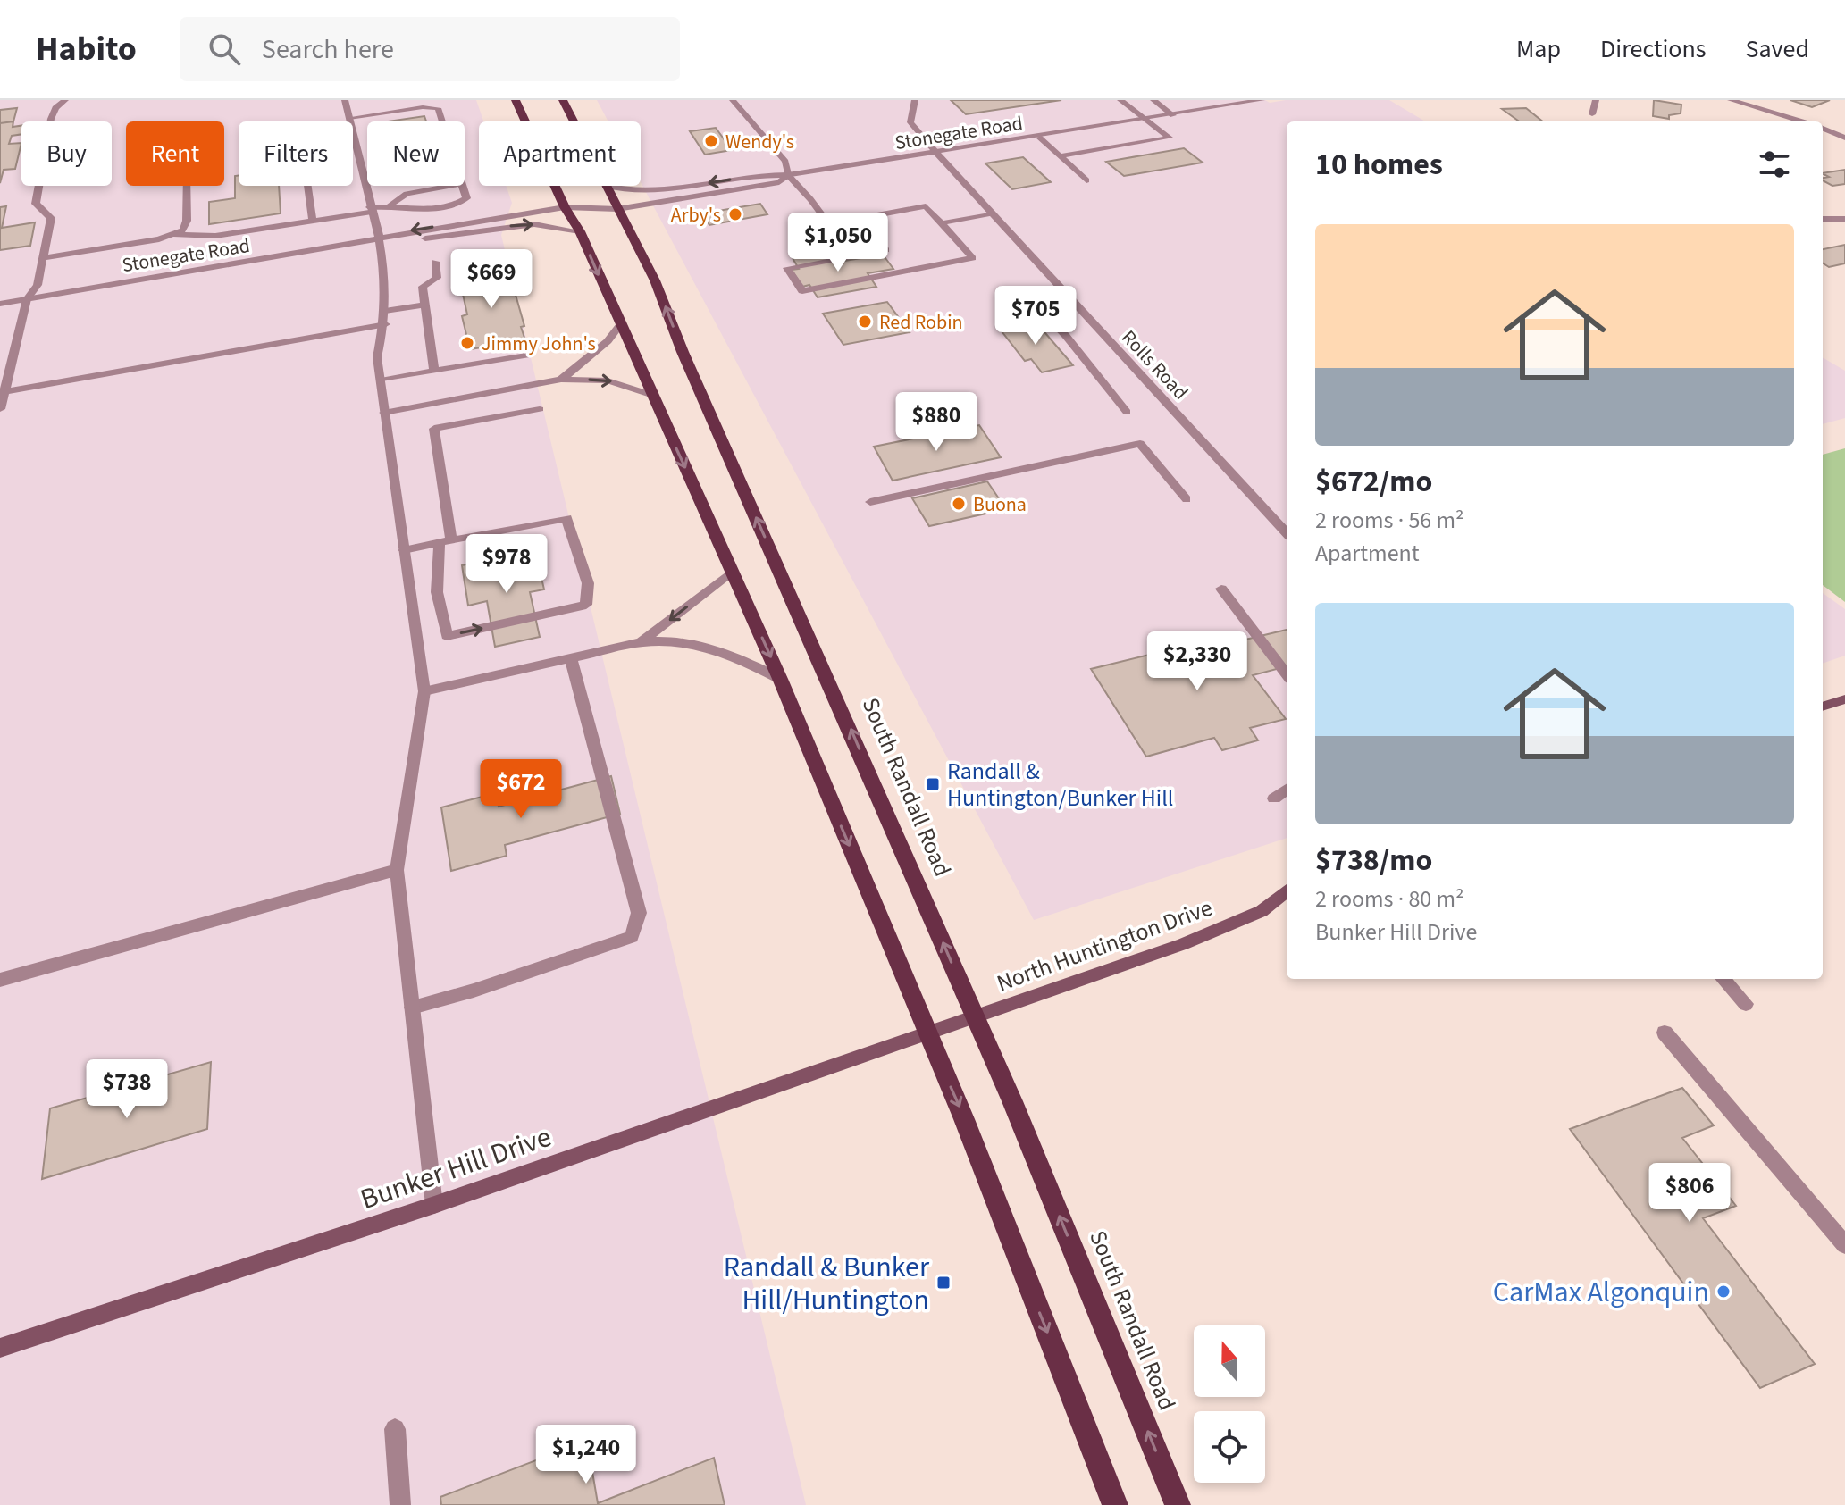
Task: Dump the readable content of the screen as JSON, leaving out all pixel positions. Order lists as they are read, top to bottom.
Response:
{
  "streets": {
    "main road": ["South Randall Road"],
    "street": [
      "Stonegate Road",
      "Rolls Road",
      "North Huntington Drive",
      "Bunker Hill Drive"
    ]
  },
  "crossings": [
    ["Stonegate Road", "Rolls Road"],
    ["Stonegate Road", "South Randall Road"],
    ["South Randall Road", "North Huntington Drive"],
    ["North Huntington Drive", "Bunker Hill Drive"]
  ],
  "places": {
    "other": [
      "Wendy's",
      "Arby's",
      "Red Robin",
      "Jimmy John's",
      "Buona",
      "CarMax Algonquin"
    ],
    "transit": ["Randall & Huntington/Bunker Hill", "Randall & Bunker Hill/Huntington"]
  },
  "north": "top",
  "page": {
    "header": "Habito",
    "search": "Search here",
    "nav": ["Map", "Directions", "Saved"],
    "chip": [
      "Buy",
      "Rent",
      "Filters",
      "New",
      "Apartment"
    ],
    "heading": "10 homes",
    "list": [
      {
        "name": "$672/mo",
        "note": "2 rooms · 56 m² · Apartment"
      },
      {
        "name": "$738/mo",
        "note": "2 rooms · 80 m² · Bunker Hill Drive"
      }
    ],
    "price": [
      "$1,050",
      "$669",
      "$705",
      "$880",
      "$978",
      "$2,330",
      "$672",
      "$738",
      "$806",
      "$1,240"
    ]
  }
}
